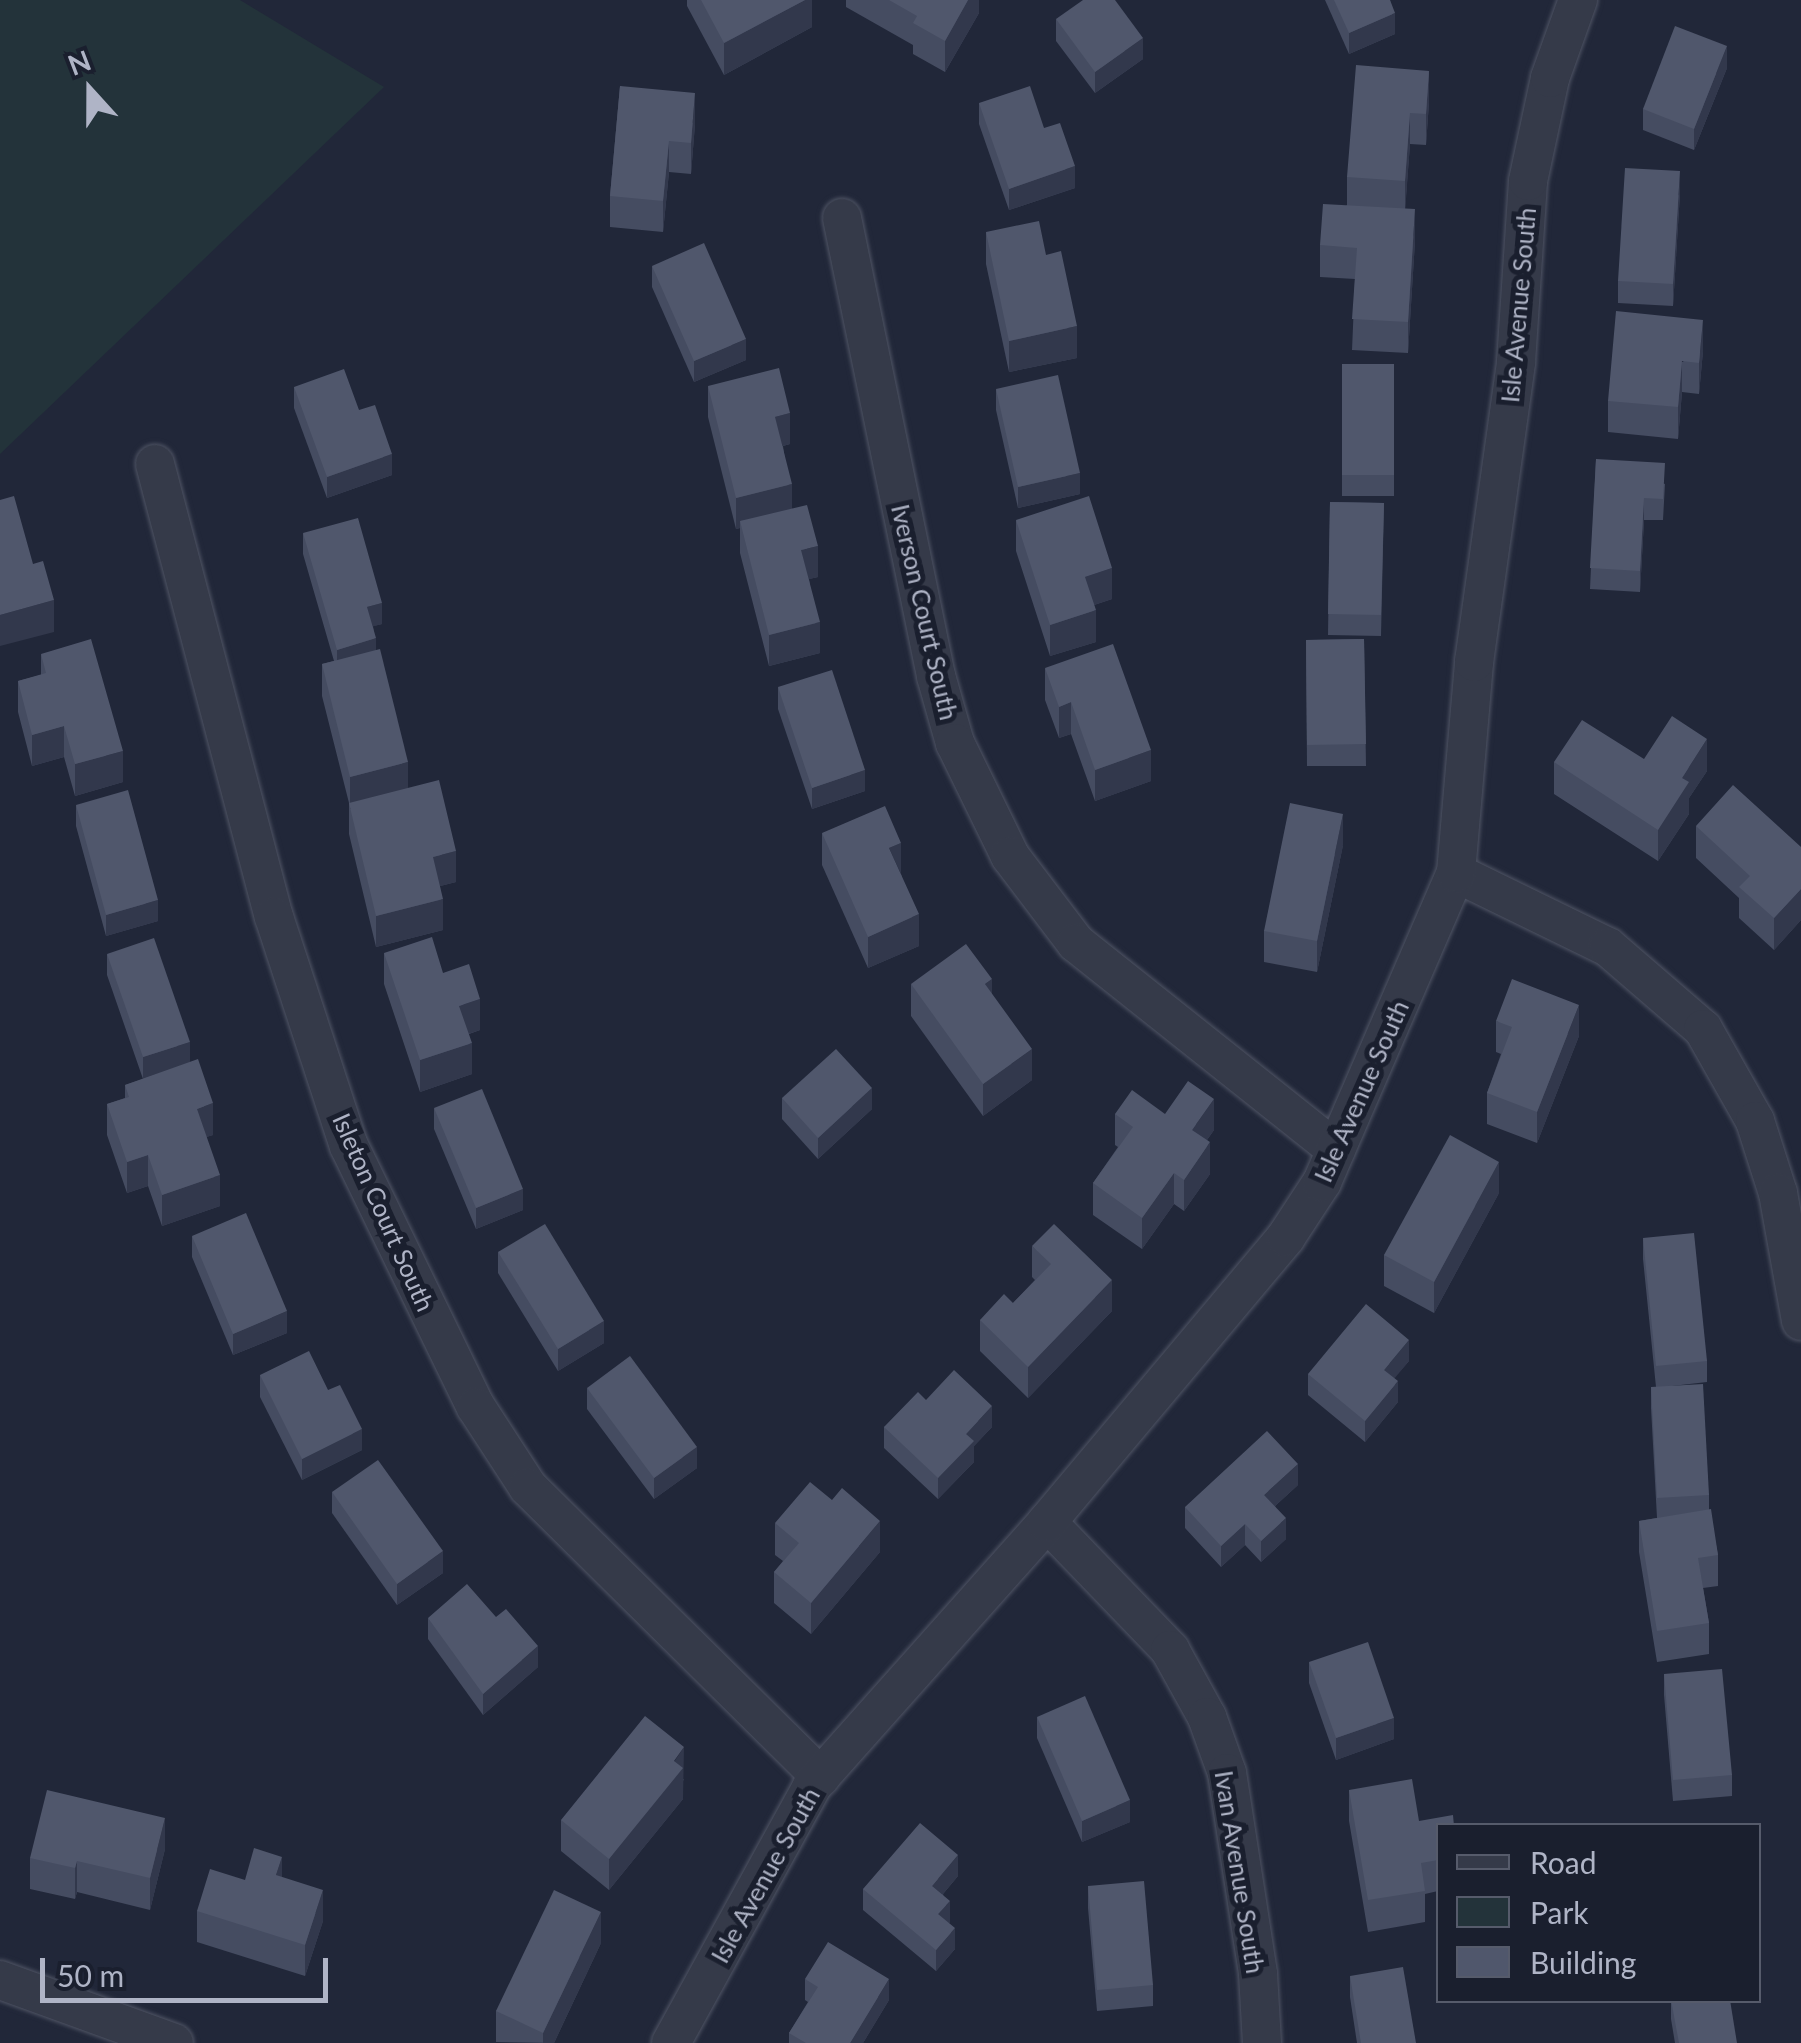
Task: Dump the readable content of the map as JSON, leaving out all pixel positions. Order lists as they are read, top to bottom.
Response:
{
  "streets": {
    "street": [
      "Isle Avenue South",
      "Iverson Court South",
      "Isleton Court South",
      "Ivan Avenue South"
    ]
  },
  "crossings": [
    ["Isle Avenue South", "Iverson Court South"],
    ["Isle Avenue South", "Isleton Court South"],
    ["Isle Avenue South", "Ivan Avenue South"]
  ],
  "legend": ["Road", "Park", "Building"],
  "scale_bar": "50 m",
  "north": "top"
}
